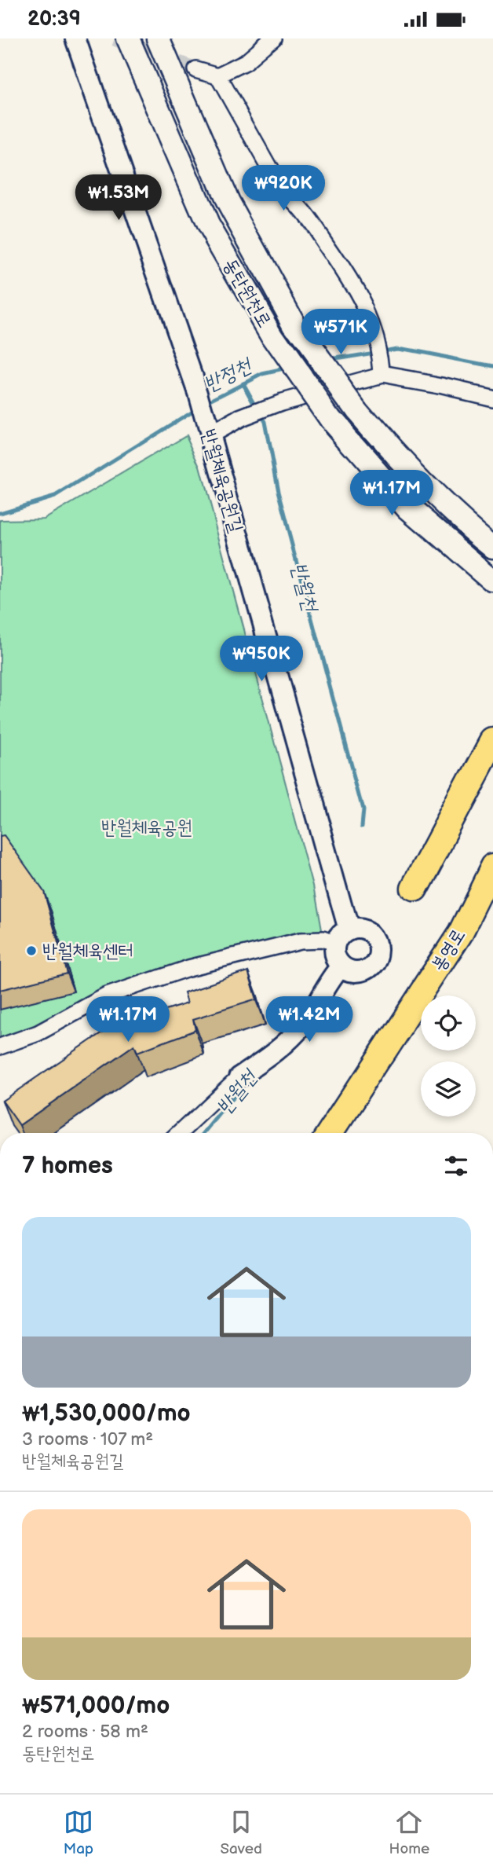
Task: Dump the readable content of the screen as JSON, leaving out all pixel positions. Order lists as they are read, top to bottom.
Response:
{
  "streets": {
    "highway": ["봉영로"],
    "main road": ["동탄원천로"],
    "street": ["반월체육공원길"]
  },
  "water": ["반정천", "반월천"],
  "parks": ["반월체육공원"],
  "places": ["반월체육센터"],
  "page": {
    "status": "20:39",
    "price": [
      "₩920K",
      "₩1.53M",
      "₩571K",
      "₩1.17M",
      "₩950K",
      "₩1.17M",
      "₩1.42M"
    ],
    "heading": "7 homes",
    "list": [
      {
        "name": "₩1,530,000/mo",
        "note": "3 rooms · 107 m² · 반월체육공원길"
      },
      {
        "name": "₩571,000/mo",
        "note": "2 rooms · 58 m² · 동탄원천로"
      }
    ],
    "tabs": ["Map", "Saved", "Home"]
  }
}
